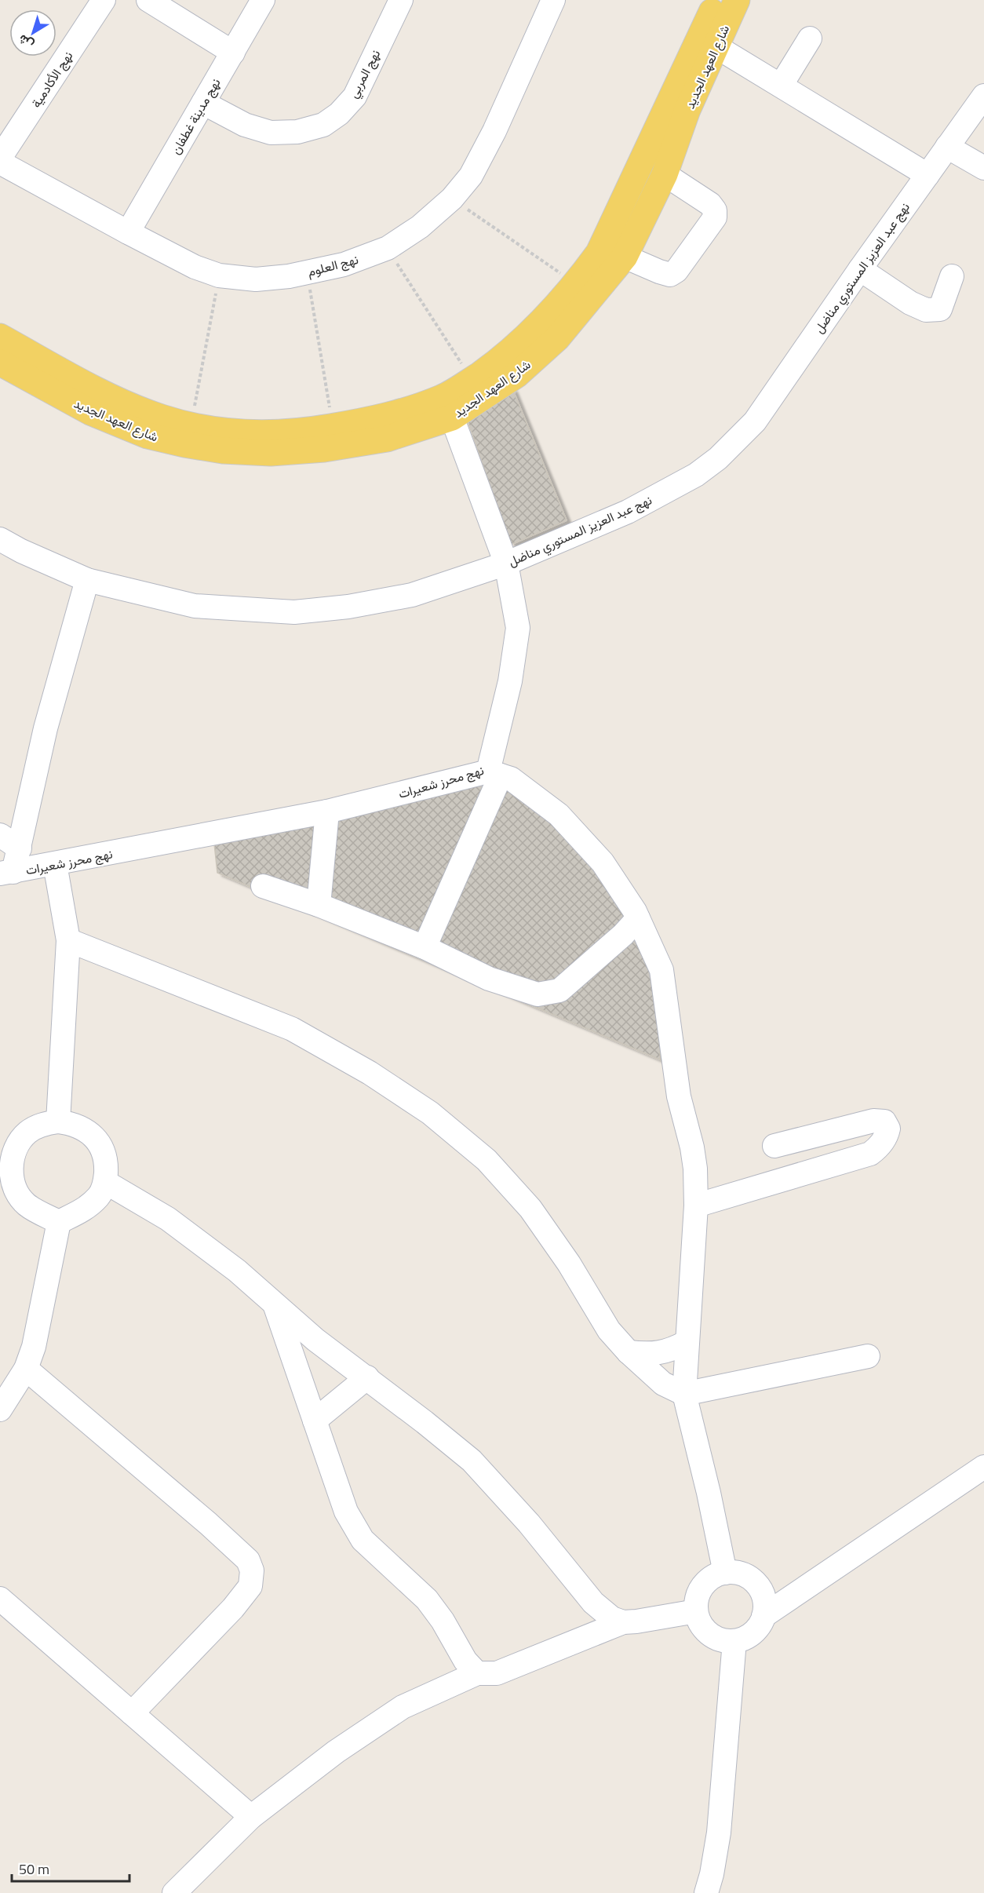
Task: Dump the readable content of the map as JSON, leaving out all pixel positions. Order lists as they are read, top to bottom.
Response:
{
  "streets": {
    "main road": ["شارع العهد الجديد"],
    "street": [
      "نهج المربي",
      "نهج الأكادمية",
      "نهج مدينة غطفان",
      "نهج العلوم",
      "نهج عبد العزيز المستوري مناضل",
      "نهج محرز شعيرات"
    ]
  },
  "crossings": [
    ["شارع العهد الجديد", "نهج محرز شعيرات"],
    ["نهج المربي", "نهج مدينة غطفان"],
    ["نهج مدينة غطفان", "نهج العلوم"],
    ["نهج عبد العزيز المستوري مناضل", "نهج محرز شعيرات"]
  ],
  "scale_bar": "50 m",
  "north": "bottom left"
}
